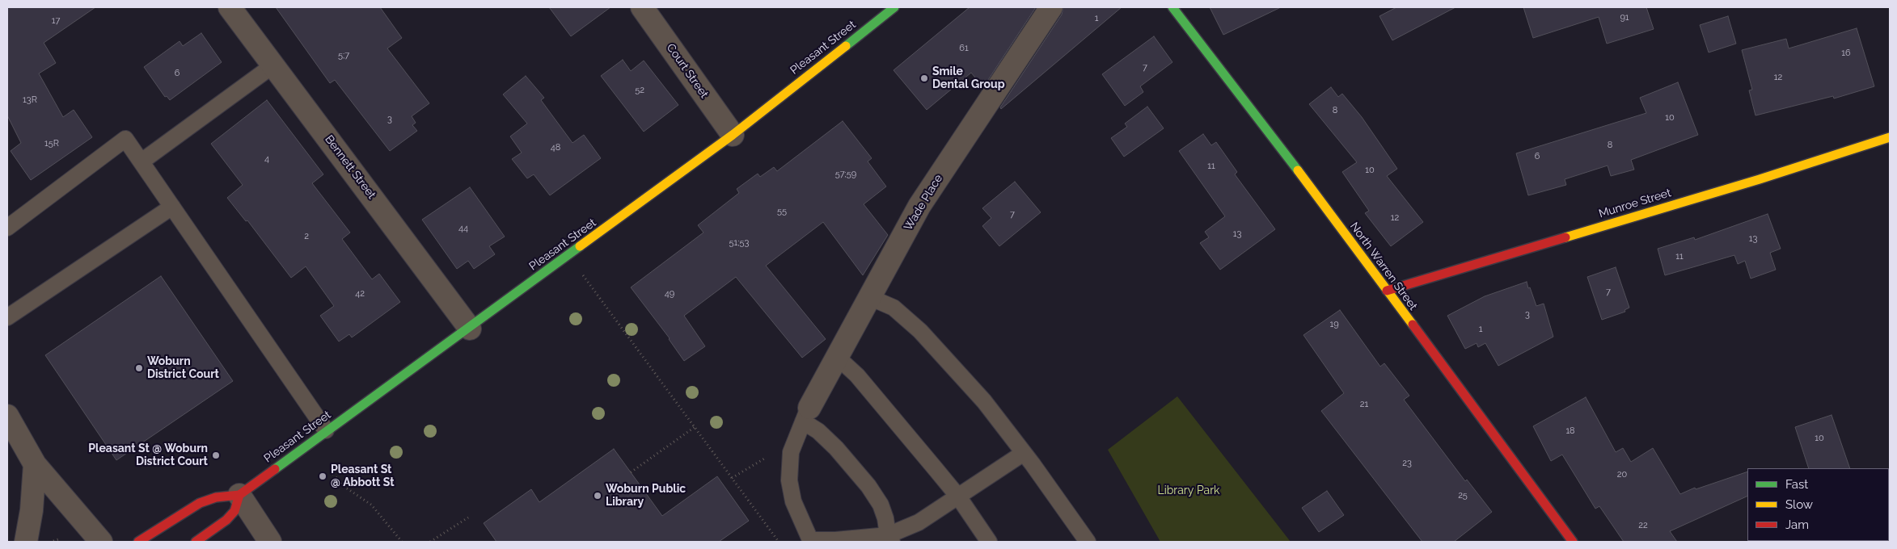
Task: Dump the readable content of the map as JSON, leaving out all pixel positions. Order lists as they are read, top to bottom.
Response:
{
  "streets": {
    "street": [
      "Pleasant Street",
      "Court Street",
      "Bennett Street",
      "Wade Place",
      "Munroe Street",
      "North Warren Street"
    ]
  },
  "crossings": [
    ["Pleasant Street", "Court Street"],
    ["Pleasant Street", "Bennett Street"],
    ["Munroe Street", "North Warren Street"]
  ],
  "parks": ["Library Park"],
  "places": [
    "Smile Dental Group",
    "Woburn District Court",
    "Pleasant St @ Woburn District Court",
    "Pleasant St @ Abbott St",
    "Woburn Public Library"
  ],
  "house_numbers": [
    "91",
    "1",
    "17",
    "61",
    "16",
    "5;7",
    "7",
    "6",
    "12",
    "52",
    "13R",
    "8",
    "10",
    "3",
    "15R",
    "8",
    "48",
    "6",
    "4",
    "11",
    "10",
    "57;59",
    "55",
    "7",
    "12",
    "44",
    "13",
    "2",
    "13",
    "51;53",
    "11",
    "7",
    "42",
    "49",
    "3",
    "19",
    "1",
    "21",
    "18",
    "10",
    "23",
    "20",
    "25",
    "22"
  ],
  "legend": ["Fast", "Slow", "Jam"]
}
